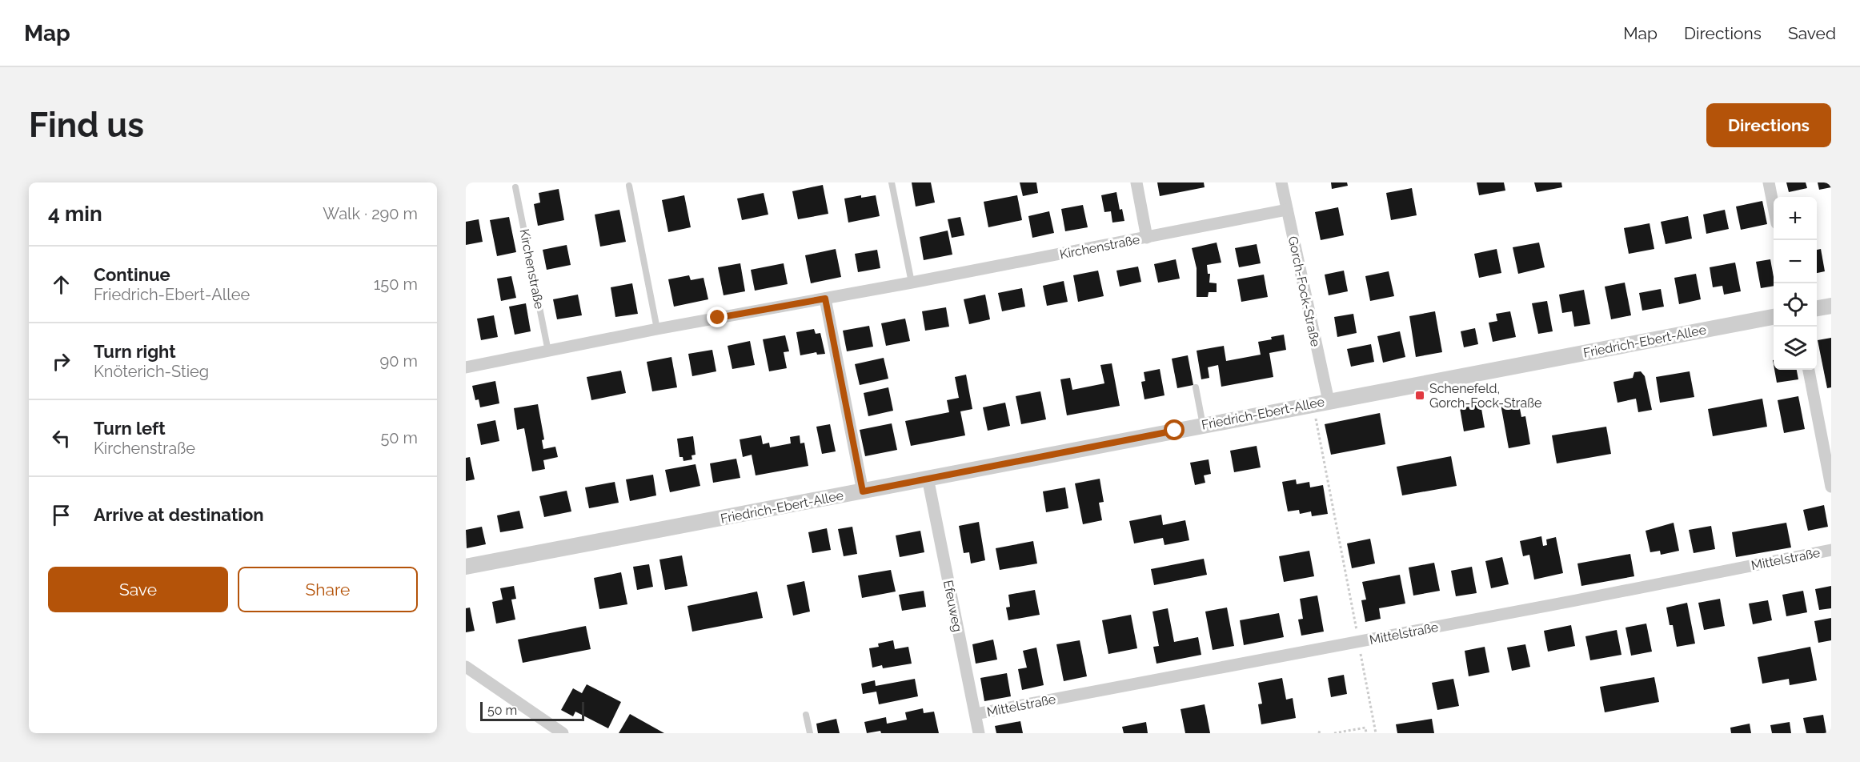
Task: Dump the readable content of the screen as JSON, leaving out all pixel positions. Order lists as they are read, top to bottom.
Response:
{
  "streets": {
    "street": [
      "Kirchenstraße",
      "Gorch-Fock-Straße",
      "Friedrich-Ebert-Allee",
      "Mittelstraße",
      "Efeuweg"
    ]
  },
  "crossings": [
    ["Kirchenstraße", "Gorch-Fock-Straße"],
    ["Gorch-Fock-Straße", "Friedrich-Ebert-Allee"],
    ["Friedrich-Ebert-Allee", "Efeuweg"],
    ["Mittelstraße", "Efeuweg"]
  ],
  "places": {
    "transit": ["Schenefeld, Gorch-Fock-Straße"]
  },
  "scale_bar": "50 m",
  "page": {
    "header": "Map",
    "nav": ["Map", "Directions", "Saved"],
    "buttons": [
      "Directions",
      ["Save", "Share"]
    ],
    "title": "Find us",
    "heading": ["4 min", "Walk · 290 m"],
    "map_buttons": ["+", "−"],
    "list": [
      ["Continue", "Friedrich-Ebert-Allee", "150 m"],
      ["Turn right", "Knöterich-Stieg", "90 m"],
      ["Turn left", "Kirchenstraße", "50 m"],
      "Arrive at destination"
    ],
    "scale": "50 m"
  }
}
